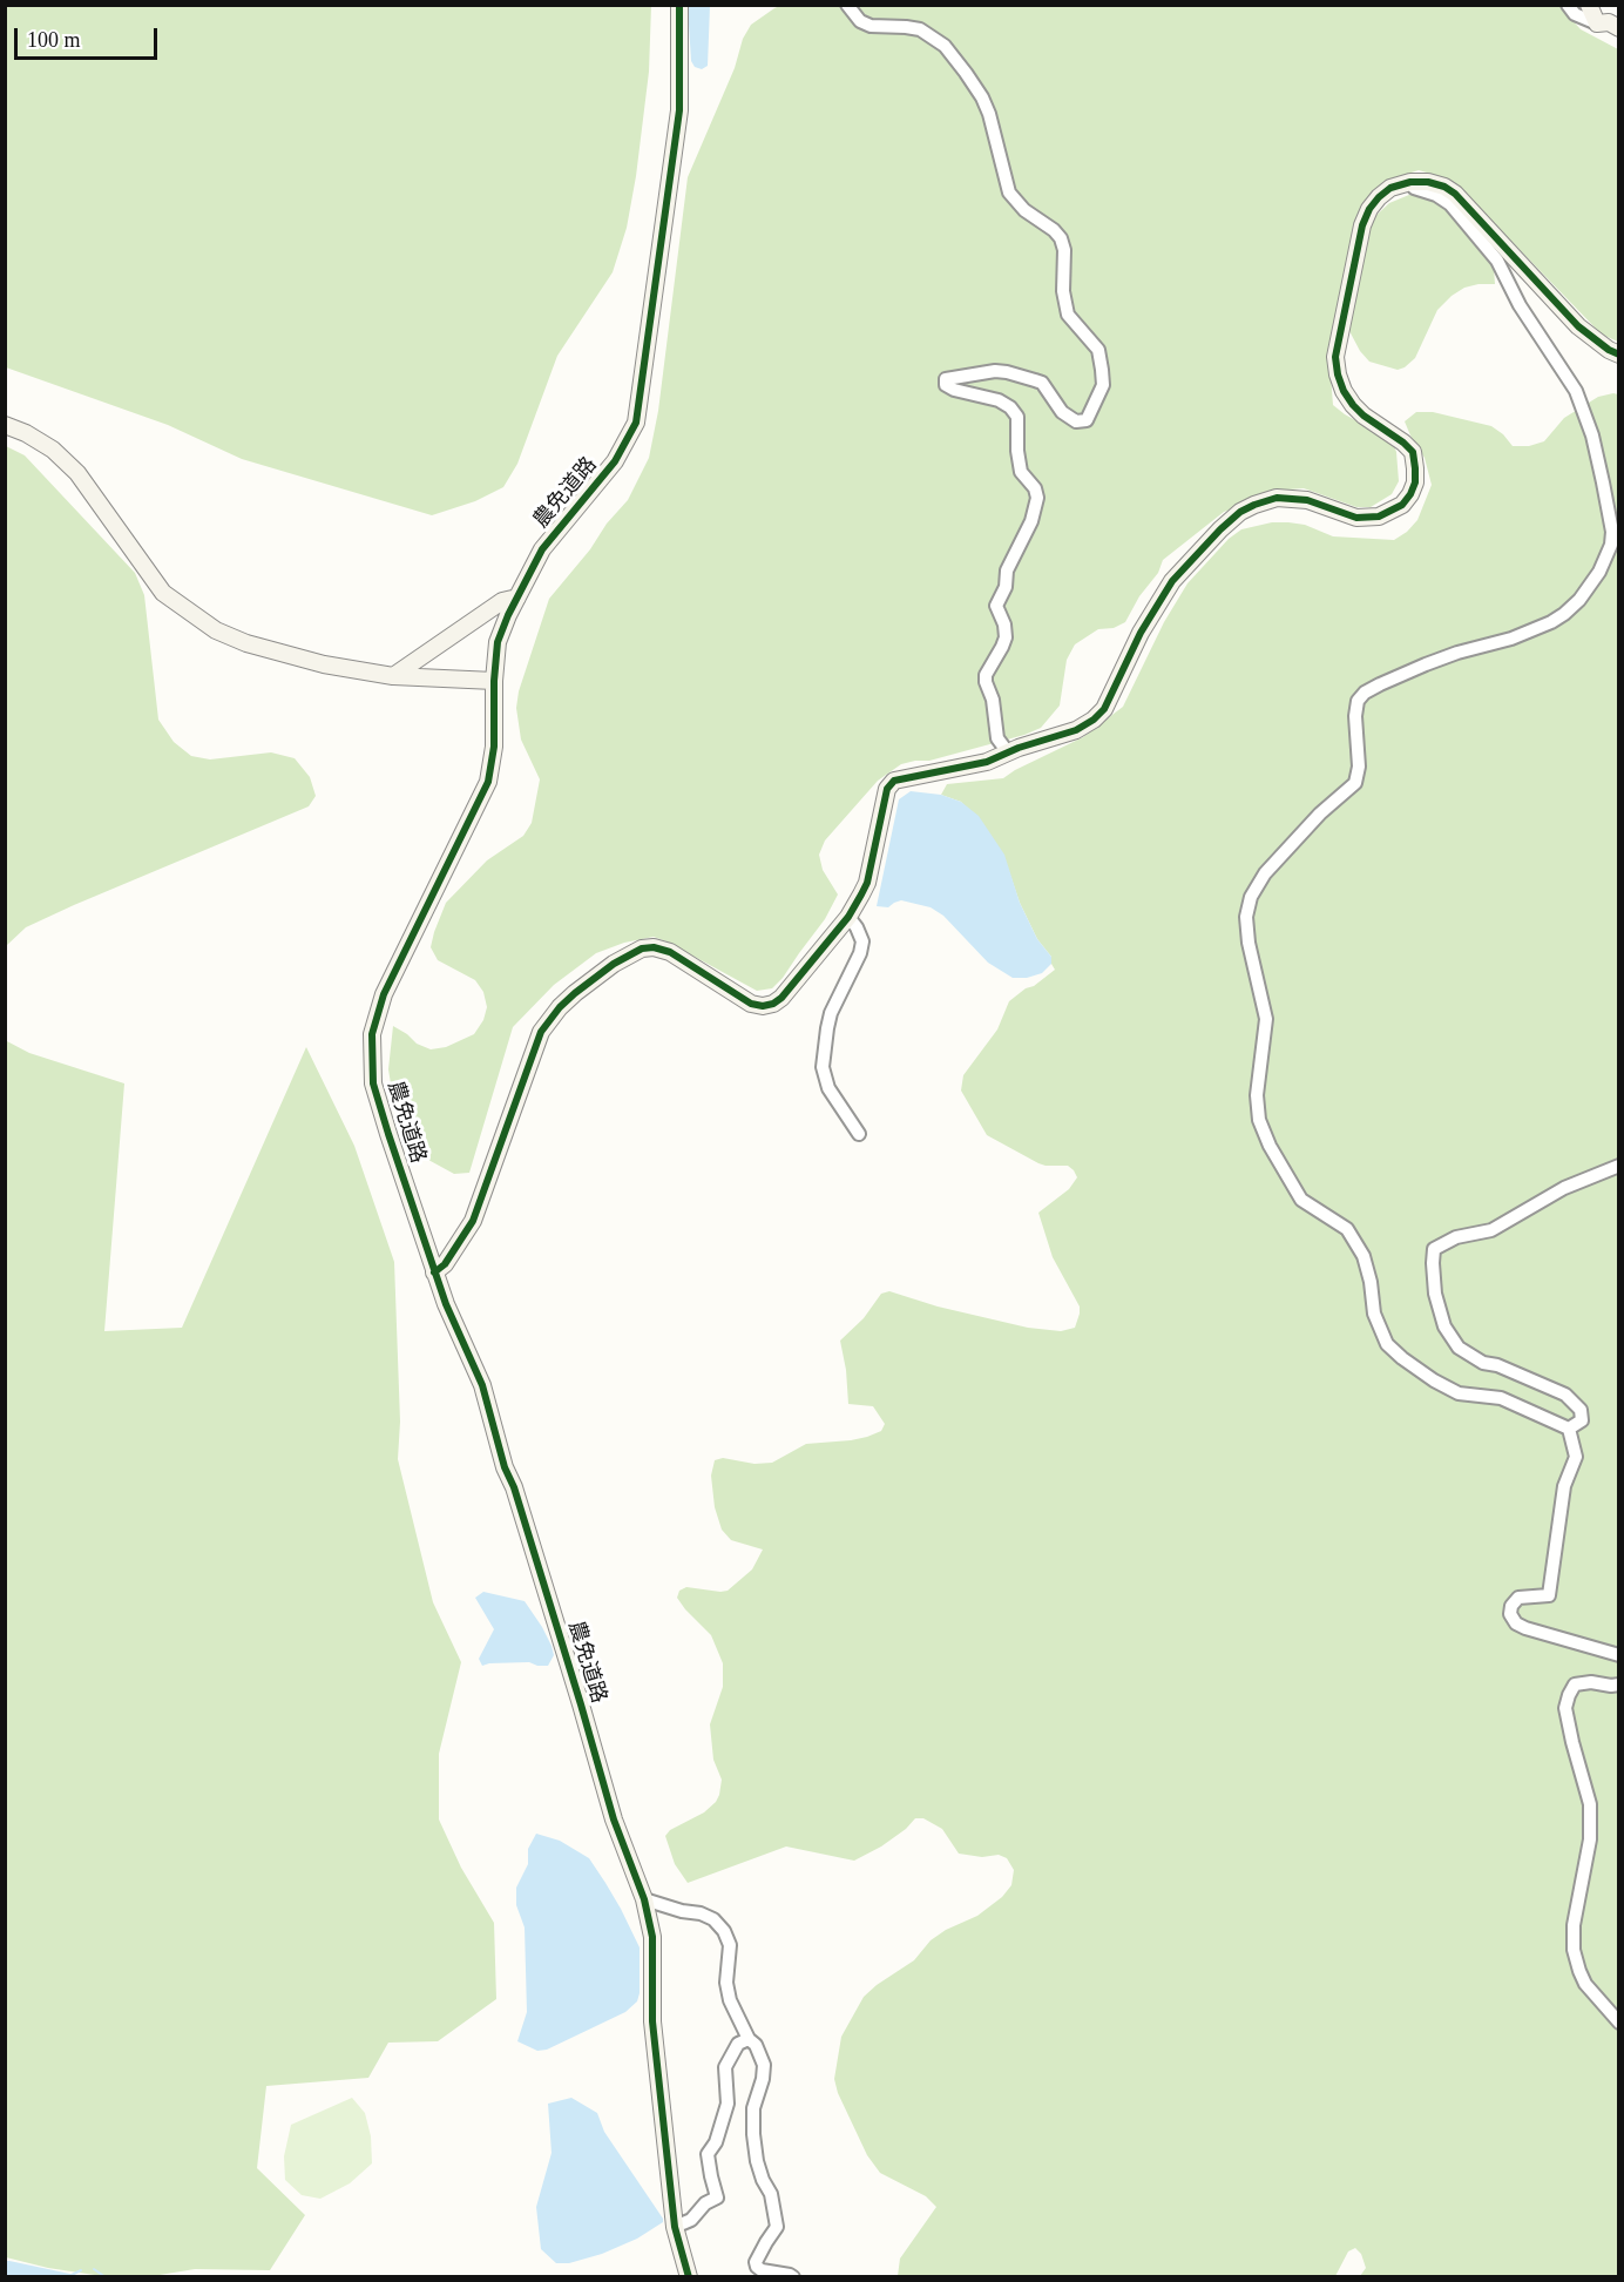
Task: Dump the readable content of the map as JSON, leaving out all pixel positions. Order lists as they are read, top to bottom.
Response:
{
  "streets": {
    "street": ["農免道路"]
  },
  "scale_bar": "100 m"
}
